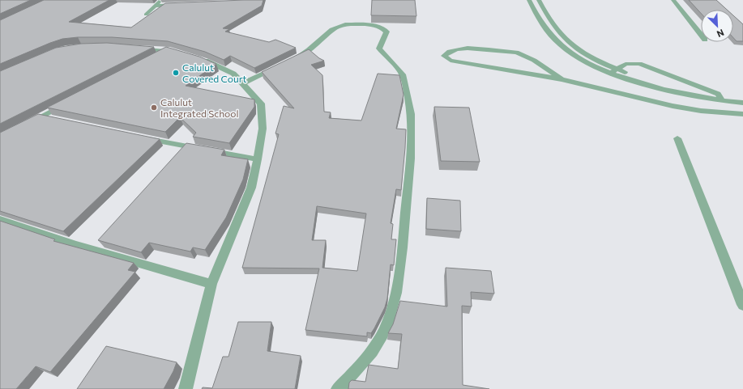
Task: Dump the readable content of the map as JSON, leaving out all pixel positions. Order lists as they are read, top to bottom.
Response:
{
  "places": ["Calulut Covered Court", "Calulut Integrated School"],
  "north": "bottom right"
}
